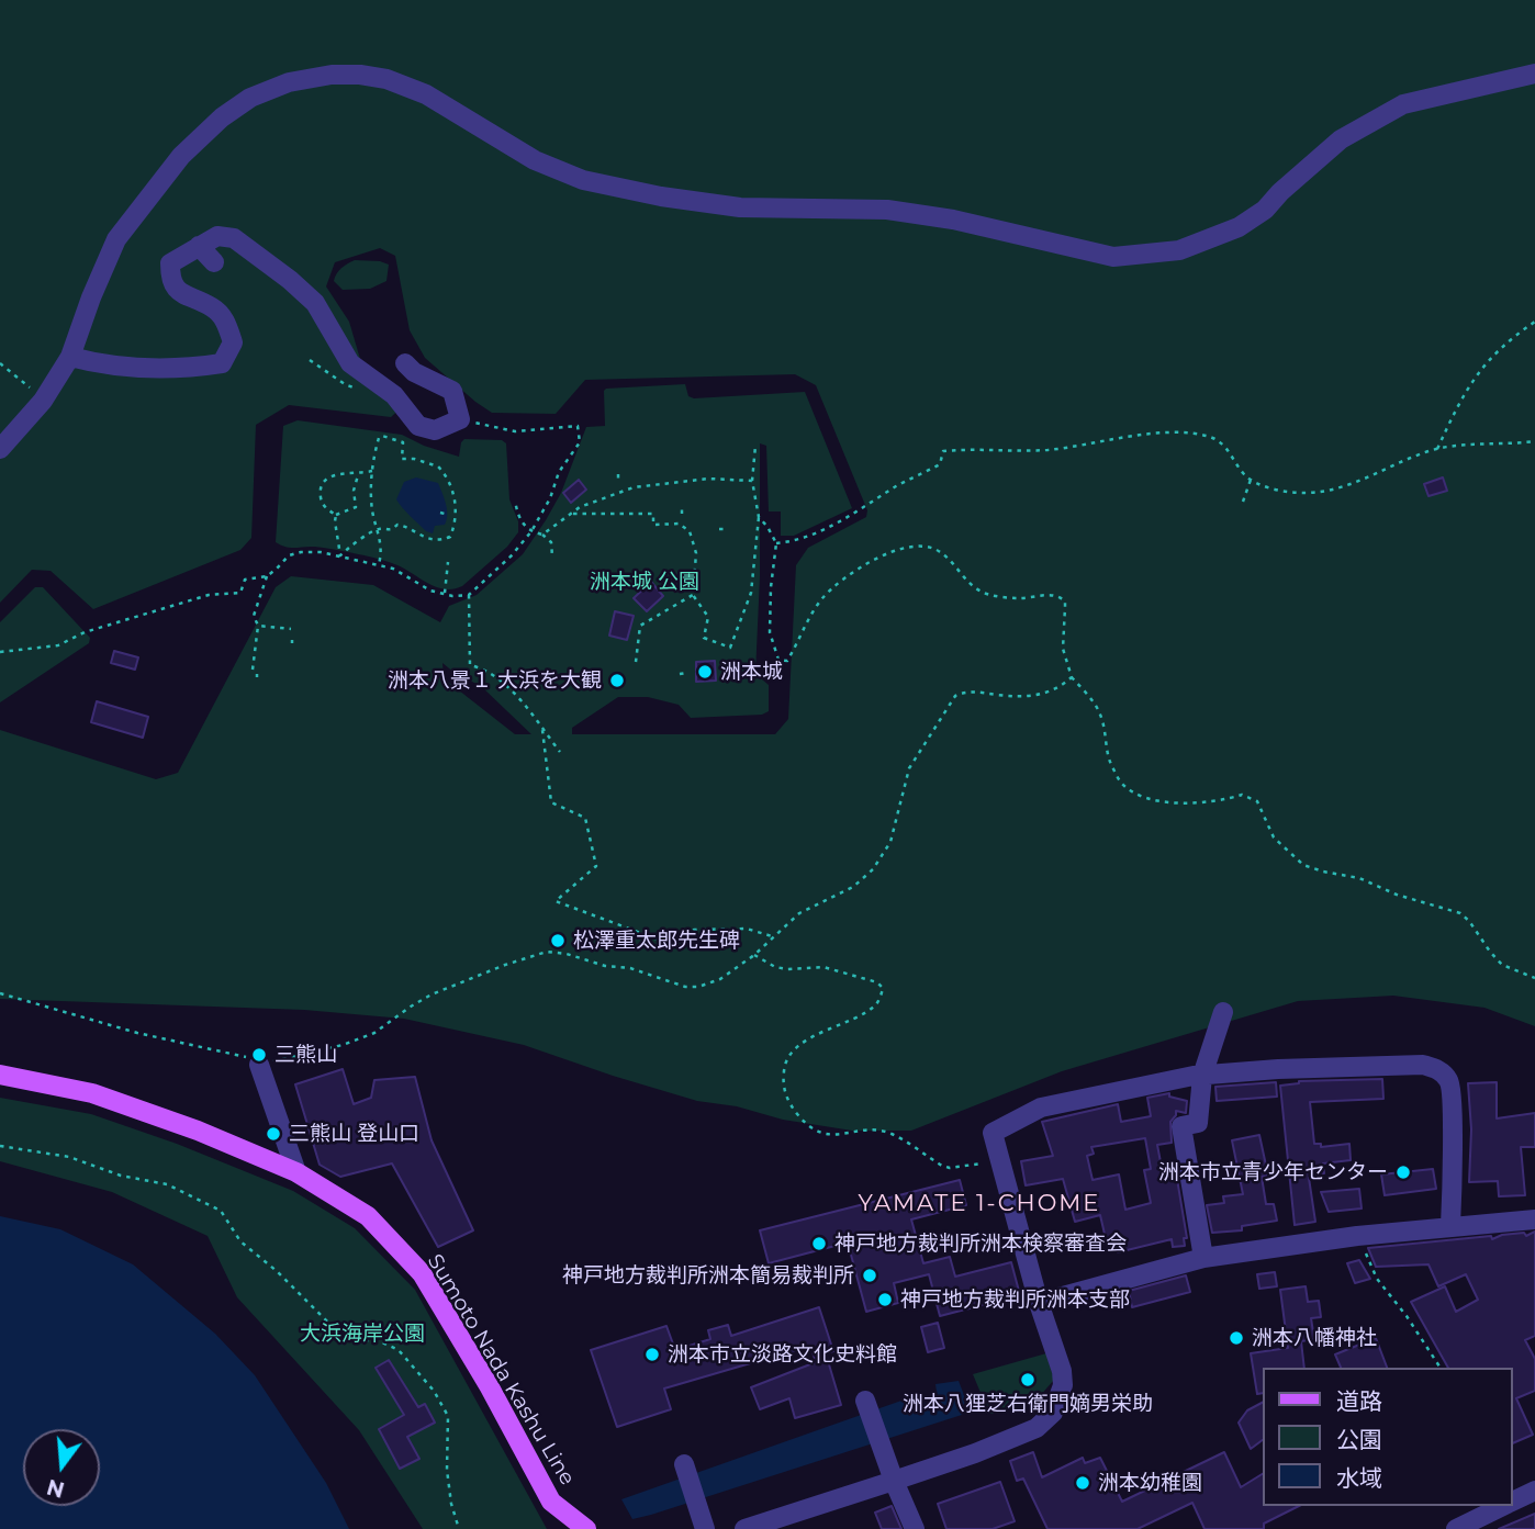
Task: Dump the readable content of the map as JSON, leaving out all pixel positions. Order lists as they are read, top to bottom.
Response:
{
  "streets": {
    "main road": ["Sumoto Nada Kashu Line"]
  },
  "districts": ["YAMATE 1-CHOME"],
  "parks": ["洲本城 公園", "大浜海岸公園"],
  "places": [
    "洲本城",
    "洲本八景１ 大浜を大観",
    "松澤重太郎先生碑",
    "三熊山",
    "三熊山 登山口",
    "洲本市立青少年センター",
    "神戸地方裁判所洲本検察審査会",
    "神戸地方裁判所洲本簡易裁判所",
    "神戸地方裁判所洲本支部",
    "洲本八幡神社",
    "洲本市立淡路文化史料館",
    "洲本八狸芝右衛門嫡男栄助",
    "洲本幼稚園"
  ],
  "legend": ["道路", "公園", "水域"],
  "north": "bottom"
}
